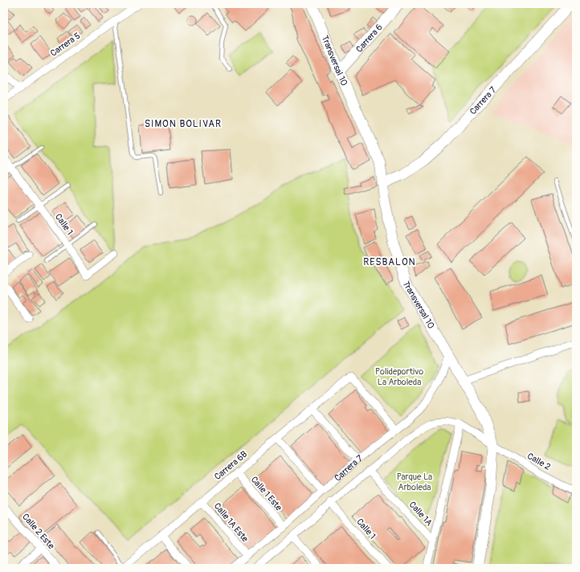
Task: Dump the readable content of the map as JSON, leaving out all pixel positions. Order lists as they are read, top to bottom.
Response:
{
  "streets": {
    "main road": ["Carrera 6", "Transversal 10", "Carrera 7"],
    "street": [
      "Carrera 5",
      "Calle 1",
      "Calle 2",
      "Carrera 6B",
      "Calle 1 Este",
      "Calle 1A",
      "Calle 1A Este",
      "Calle 2 Este"
    ]
  },
  "crossings": [
    ["Carrera 6", "Transversal 10"],
    ["Transversal 10", "Carrera 7"],
    ["Transversal 10", "Calle 2"],
    ["Carrera 7", "Calle 1"],
    ["Carrera 7", "Calle 2"],
    ["Carrera 7", "Carrera 6B"],
    ["Carrera 7", "Calle 1 Este"],
    ["Carrera 7", "Calle 1A"],
    ["Carrera 7", "Calle 1A Este"],
    ["Carrera 6B", "Calle 1 Este"],
    ["Carrera 6B", "Calle 1A Este"]
  ],
  "districts": ["SIMON BOLIVAR", "RESBALON"],
  "parks": ["Polideportivo La Arboleda", "Parque La Arboleda"]
}
